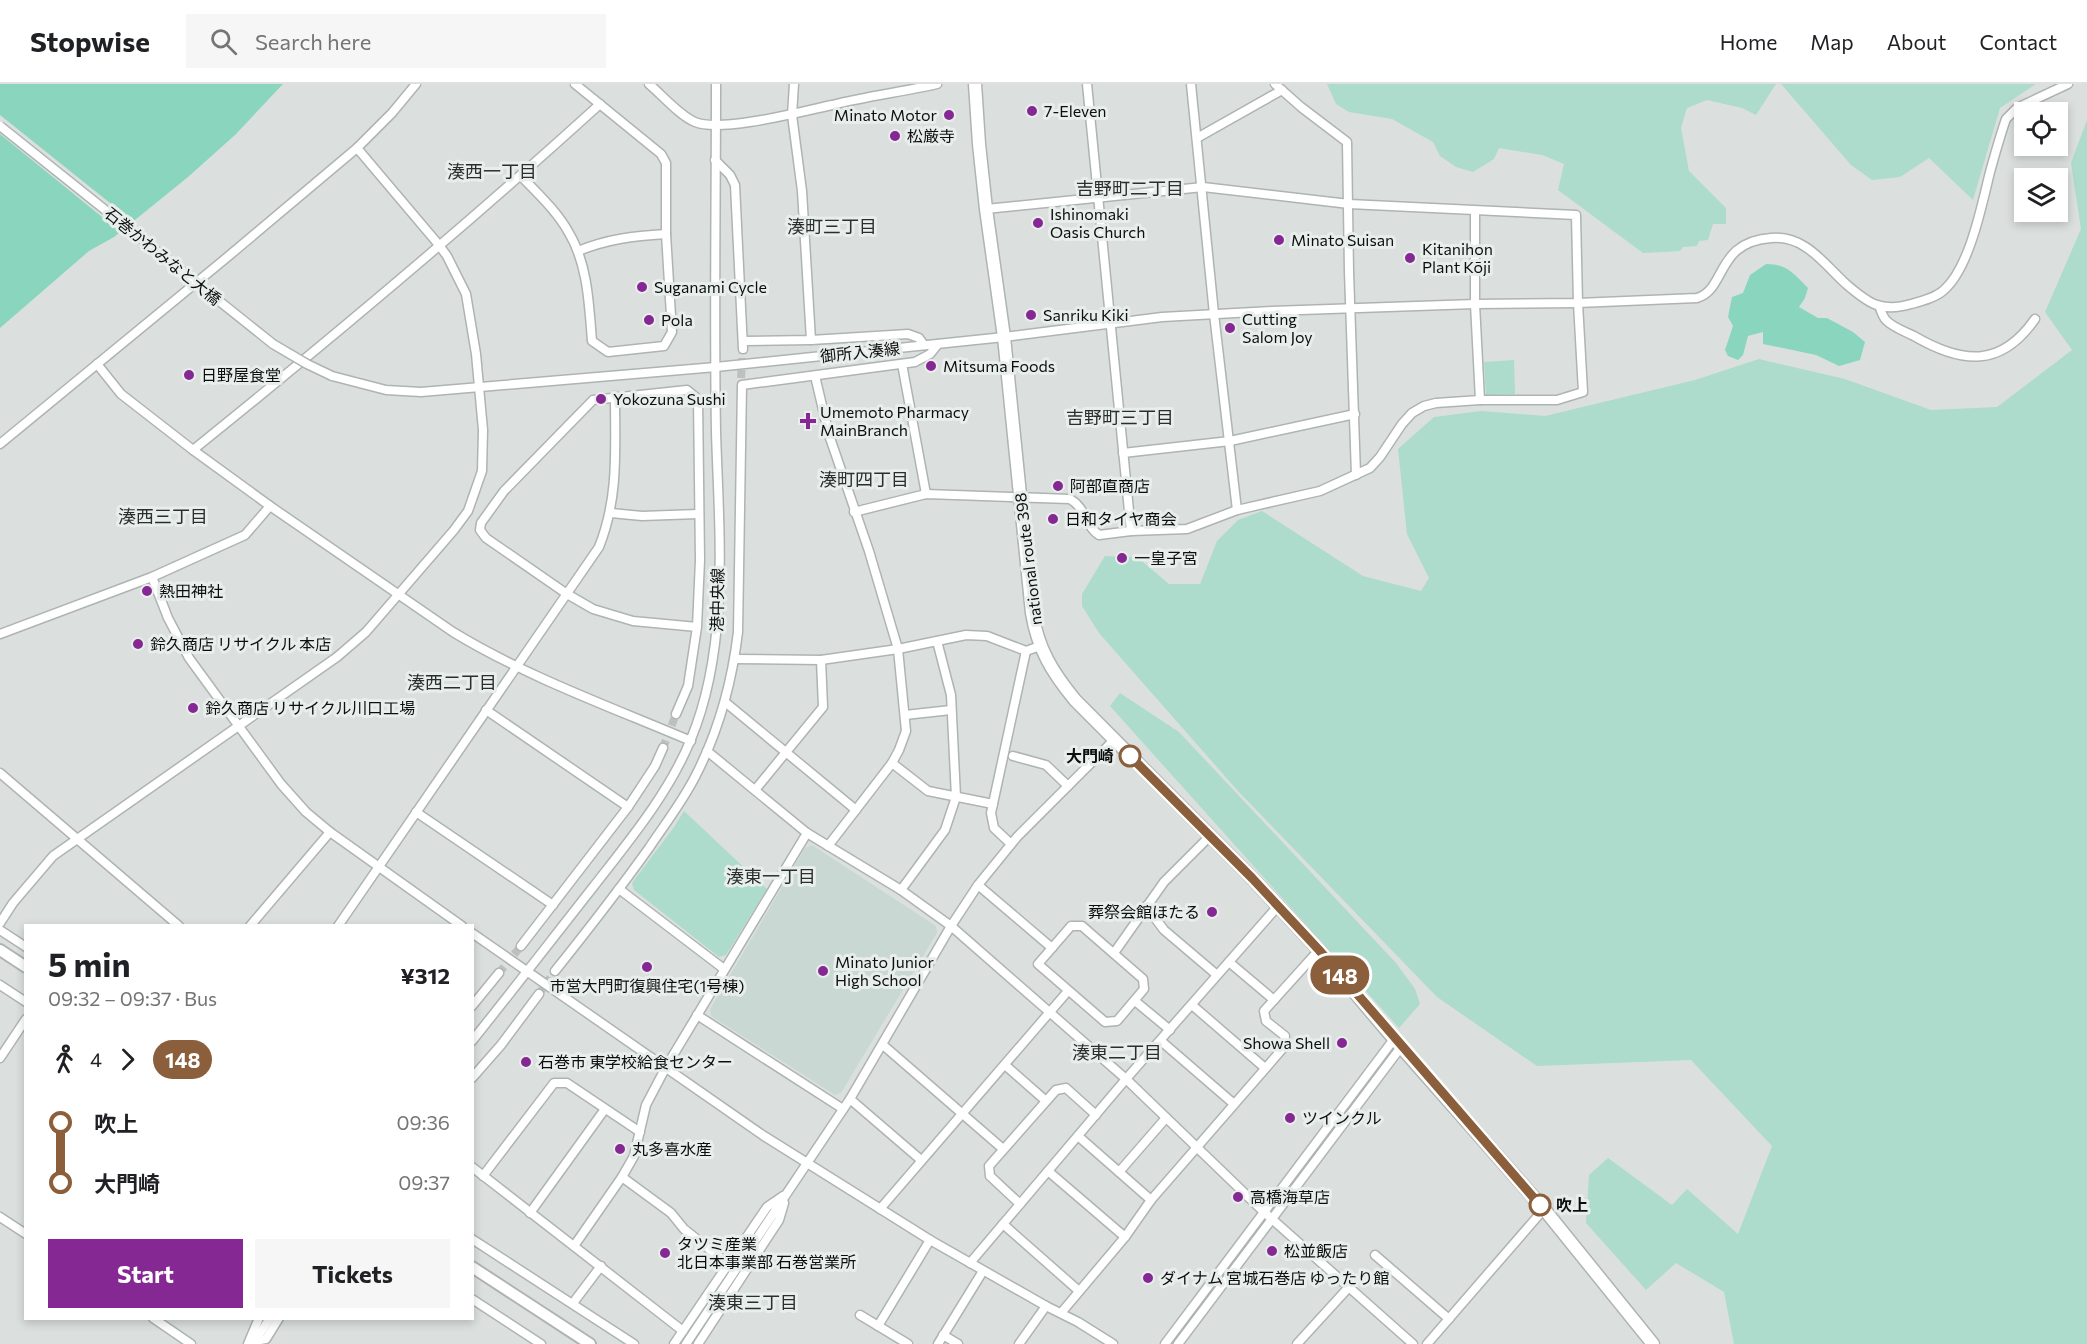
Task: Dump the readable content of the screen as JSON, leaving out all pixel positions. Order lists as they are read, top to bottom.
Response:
{
  "streets": {
    "highway": ["national route 398"],
    "street": ["石巻かわみなと大橋", "御所入湊線", "港中央線"]
  },
  "crossings": [
    ["石巻かわみなと大橋", "御所入湊線"],
    ["御所入湊線", "national route 398"],
    ["御所入湊線", "港中央線"]
  ],
  "districts": [
    "湊西一丁目",
    "吉野町二丁目",
    "湊町三丁目",
    "吉野町三丁目",
    "湊町四丁目",
    "湊西三丁目",
    "湊西二丁目",
    "湊東一丁目",
    "湊東二丁目",
    "湊東三丁目"
  ],
  "places": {
    "other": [
      "7-Eleven",
      "Minato Motor",
      "松厳寺",
      "Ishinomaki Oasis Church",
      "Minato Suisan",
      "Kitanihon Plant Kōji",
      "Suganami Cycle",
      "Sanriku Kiki",
      "Pola",
      "Cutting Salom Joy",
      "Mitsuma Foods",
      "日野屋食堂",
      "Yokozuna Sushi",
      "阿部直商店",
      "日和タイヤ商会",
      "一皇子宮",
      "熱田神社",
      "鈴久商店 リサイクル 本店",
      "鈴久商店 リサイクル川口工場",
      "大門崎",
      "葬祭会館ほたる",
      "市営大門町復興住宅(1号棟)",
      "Minato Junior High School",
      "Showa Shell",
      "石巻市 東学校給食センター",
      "ツインクル",
      "丸多喜水産",
      "高橋海草店",
      "吹上",
      "松並飯店",
      "タツミ産業 北日本事業部 石巻営業所",
      "ダイナム 宮城石巻店 ゆったり館"
    ],
    "health": ["Umemoto Pharmacy MainBranch"]
  },
  "lines": ["bus line 148"],
  "page": {
    "header": "Stopwise",
    "search": "Search here",
    "nav": [
      "Home",
      "Map",
      "About",
      "Contact"
    ],
    "on_map": "148",
    "heading": ["5 min", "09:32 – 09:37 · Bus", "¥312"],
    "legs": ["4", "148"],
    "list": [
      {
        "name": "吹上",
        "value": "09:36"
      },
      {
        "name": "大門崎",
        "value": "09:37"
      }
    ],
    "buttons": ["Start", "Tickets"]
  }
}
